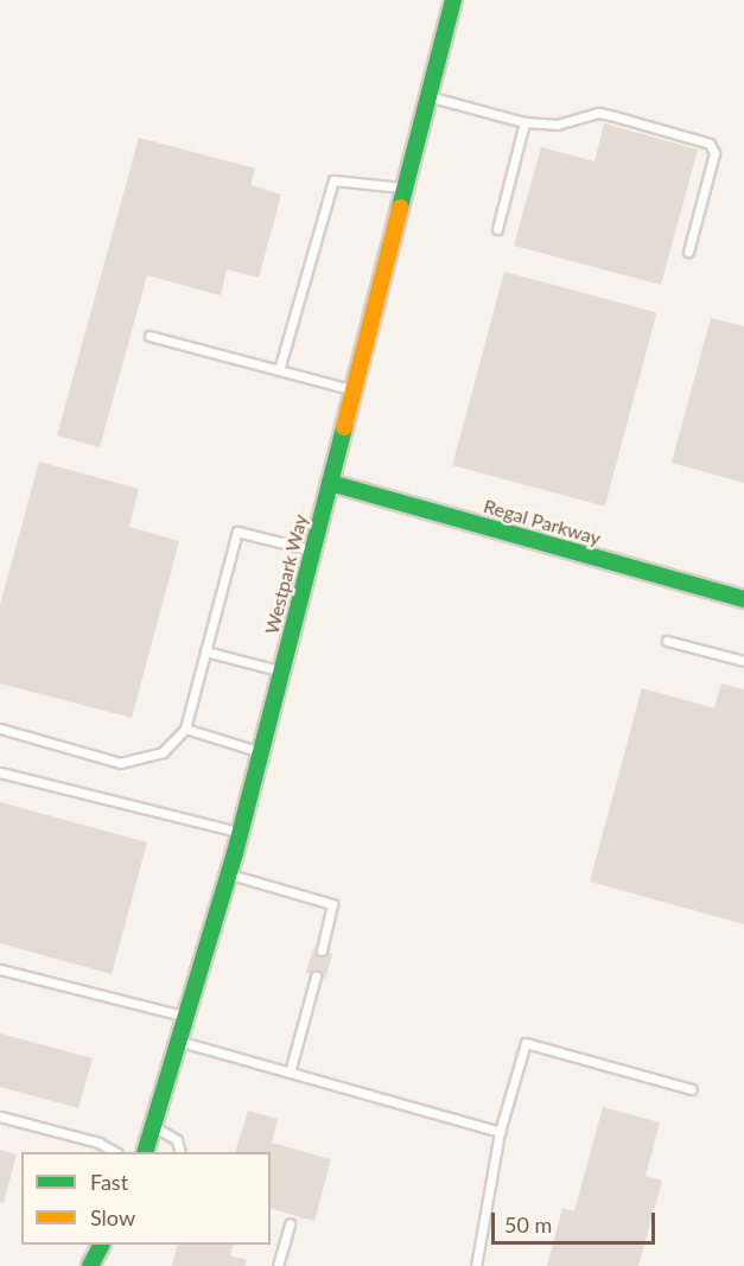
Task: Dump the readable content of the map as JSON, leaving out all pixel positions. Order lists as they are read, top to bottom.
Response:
{
  "streets": {
    "street": ["Regal Parkway", "Westpark Way"]
  },
  "crossings": [
    ["Regal Parkway", "Westpark Way"]
  ],
  "legend": ["Fast", "Slow"],
  "scale_bar": "50 m"
}
